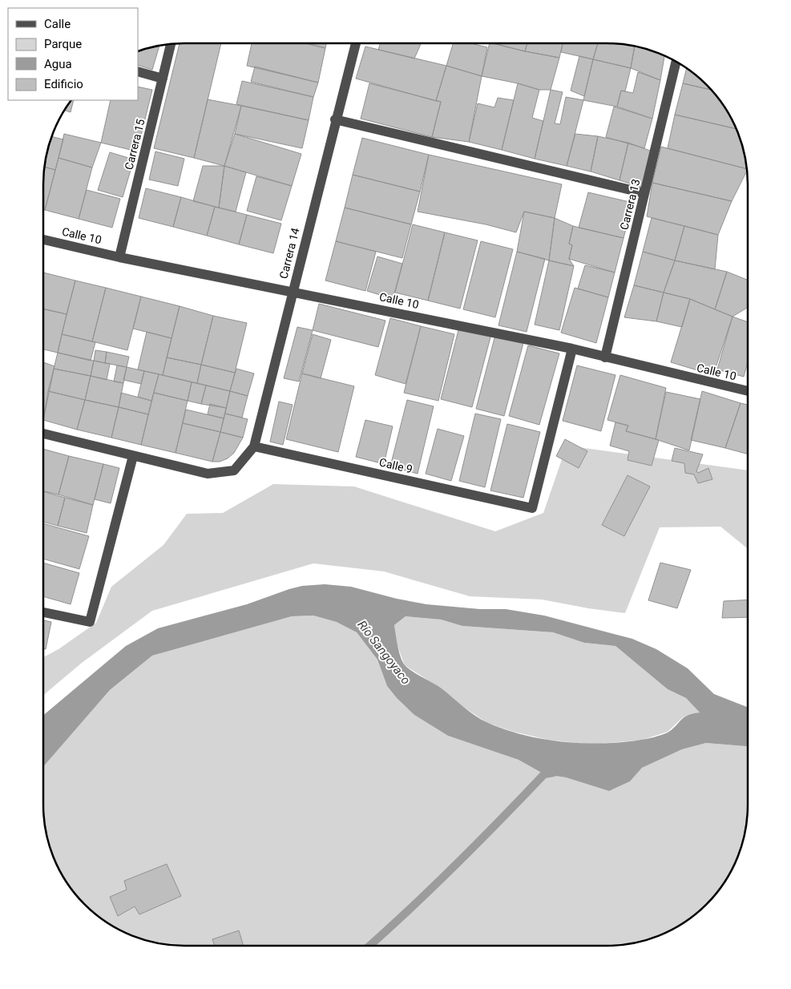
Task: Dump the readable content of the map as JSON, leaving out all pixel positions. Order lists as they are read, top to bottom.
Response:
{
  "streets": {
    "street": [
      "Carrera 15",
      "Carrera 13",
      "Calle 10",
      "Carrera 14",
      "Calle 9"
    ]
  },
  "crossings": [
    ["Carrera 15", "Calle 10"],
    ["Carrera 13", "Calle 10"],
    ["Calle 10", "Carrera 14"],
    ["Calle 10", "Calle 9"],
    ["Carrera 14", "Calle 9"]
  ],
  "water": ["Río Sangoyaco"],
  "legend": [
    "Calle",
    "Parque",
    "Agua",
    "Edificio"
  ]
}
